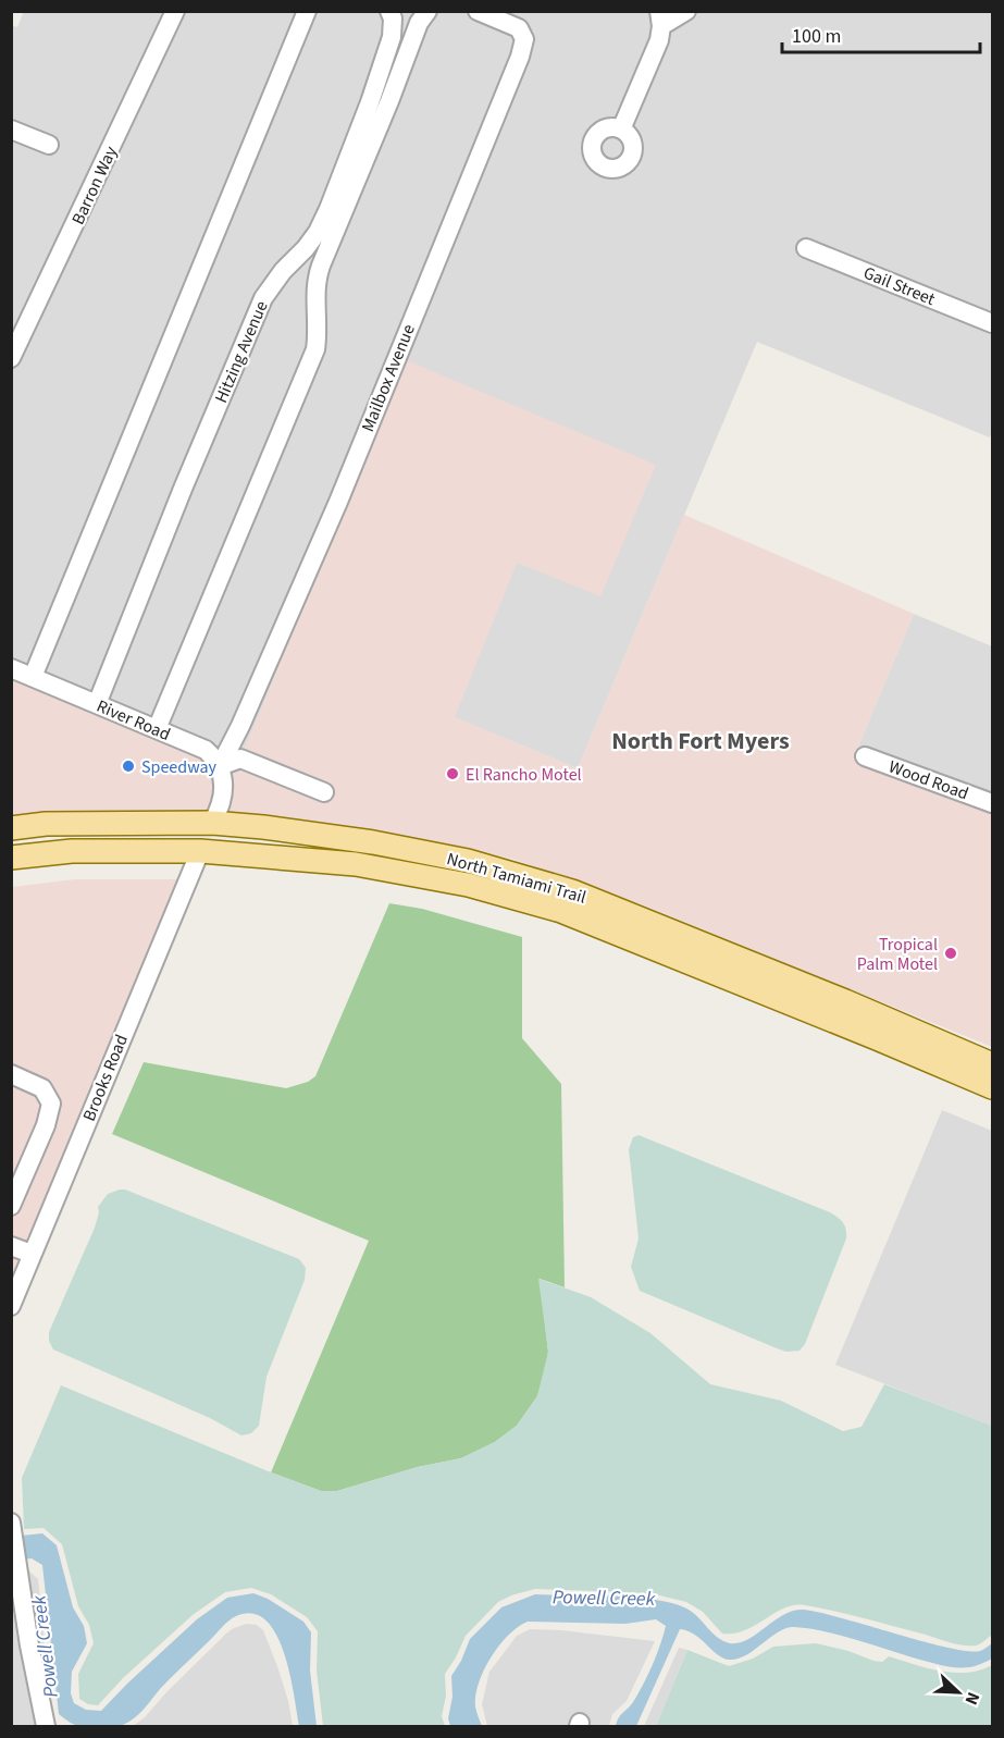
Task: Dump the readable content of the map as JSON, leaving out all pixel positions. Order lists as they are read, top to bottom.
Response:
{
  "streets": {
    "main road": ["North Tamiami Trail"],
    "street": [
      "Barron Way",
      "Gail Street",
      "Hitzing Avenue",
      "Mailbox Avenue",
      "River Road",
      "Wood Road",
      "Brooks Road"
    ]
  },
  "crossings": [
    ["Hitzing Avenue", "River Road"],
    ["Mailbox Avenue", "River Road"],
    ["North Tamiami Trail", "Brooks Road"]
  ],
  "districts": ["North Fort Myers"],
  "water": ["Powell Creek"],
  "places": ["Speedway", "El Rancho Motel", "Tropical Palm Motel"],
  "scale_bar": "100 m",
  "north": "bottom right"
}
